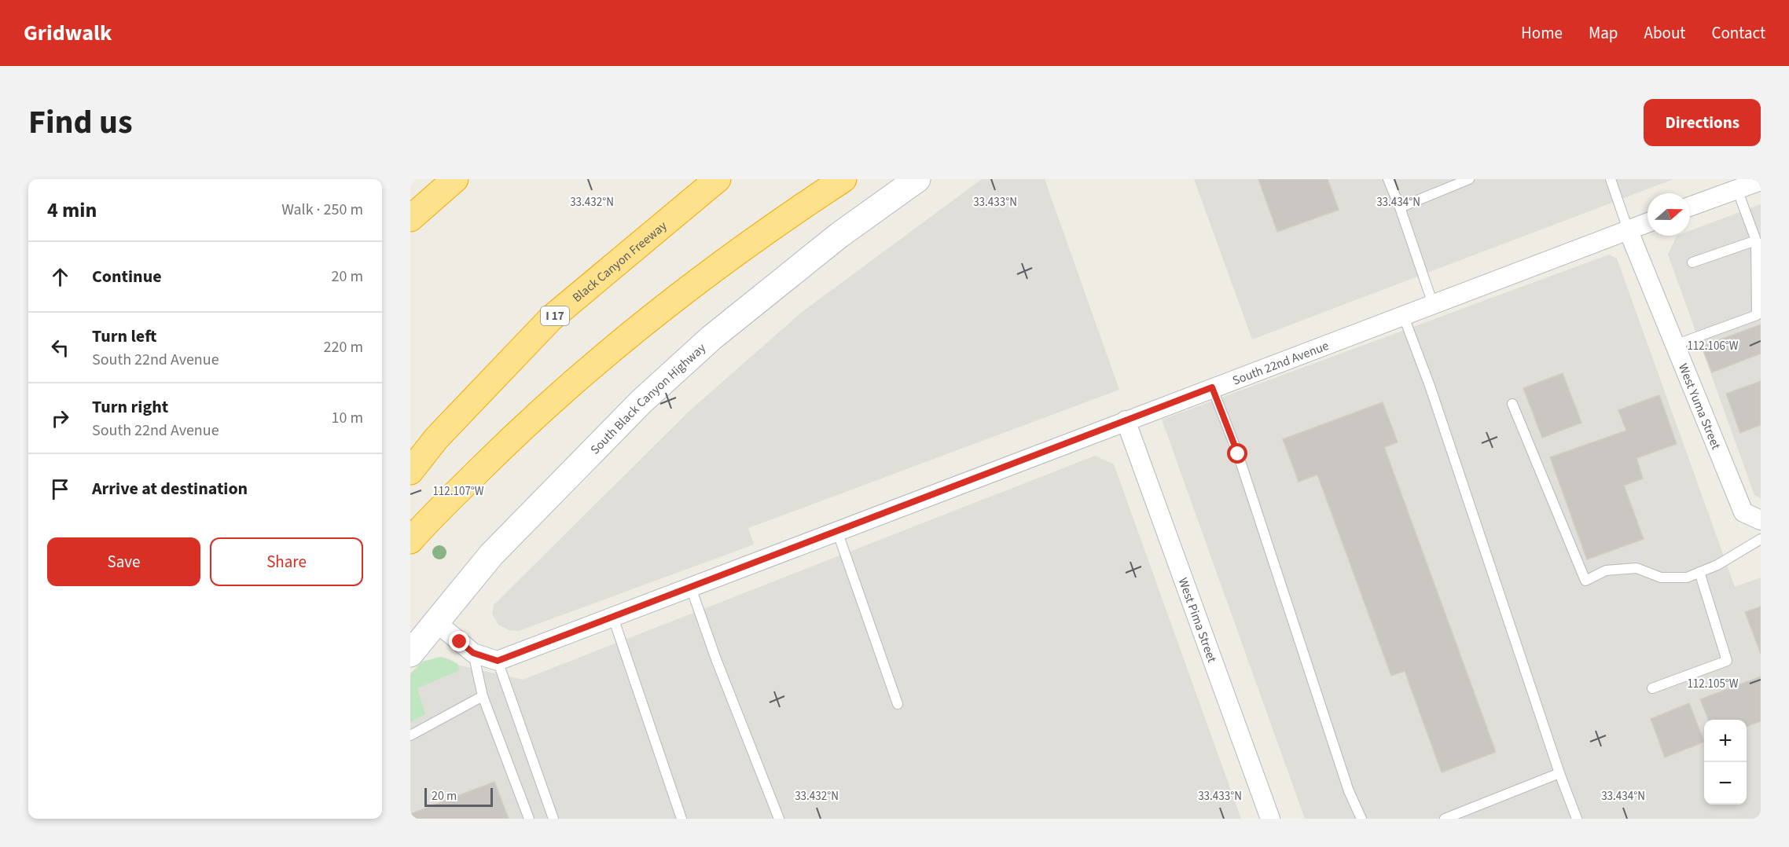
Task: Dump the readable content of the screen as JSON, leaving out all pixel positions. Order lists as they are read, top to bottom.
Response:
{
  "streets": {
    "highway": ["Black Canyon Freeway", "I 17"],
    "main road": ["South Black Canyon Highway"],
    "street": ["South 22nd Avenue", "West Yuma Street", "West Pima Street"]
  },
  "crossings": [
    ["South 22nd Avenue", "West Yuma Street"],
    ["South 22nd Avenue", "West Pima Street"]
  ],
  "scale_bar": "20 m",
  "north": "right",
  "page": {
    "header": "Gridwalk",
    "nav": [
      "Home",
      "Map",
      "About",
      "Contact"
    ],
    "title": "Find us",
    "buttons": [
      "Directions",
      ["Save", "Share"]
    ],
    "heading": ["4 min", "Walk · 250 m"],
    "list": [
      ["Continue", "20 m"],
      ["Turn left", "South 22nd Avenue", "220 m"],
      ["Turn right", "South 22nd Avenue", "10 m"],
      "Arrive at destination"
    ],
    "map_buttons": ["+", "−"],
    "scale": "20 m"
  },
  "coordinates": [
    "33.432°N",
    "33.433°N",
    "33.434°N",
    "112.106°W",
    "112.107°W",
    "112.105°W"
  ]
}
